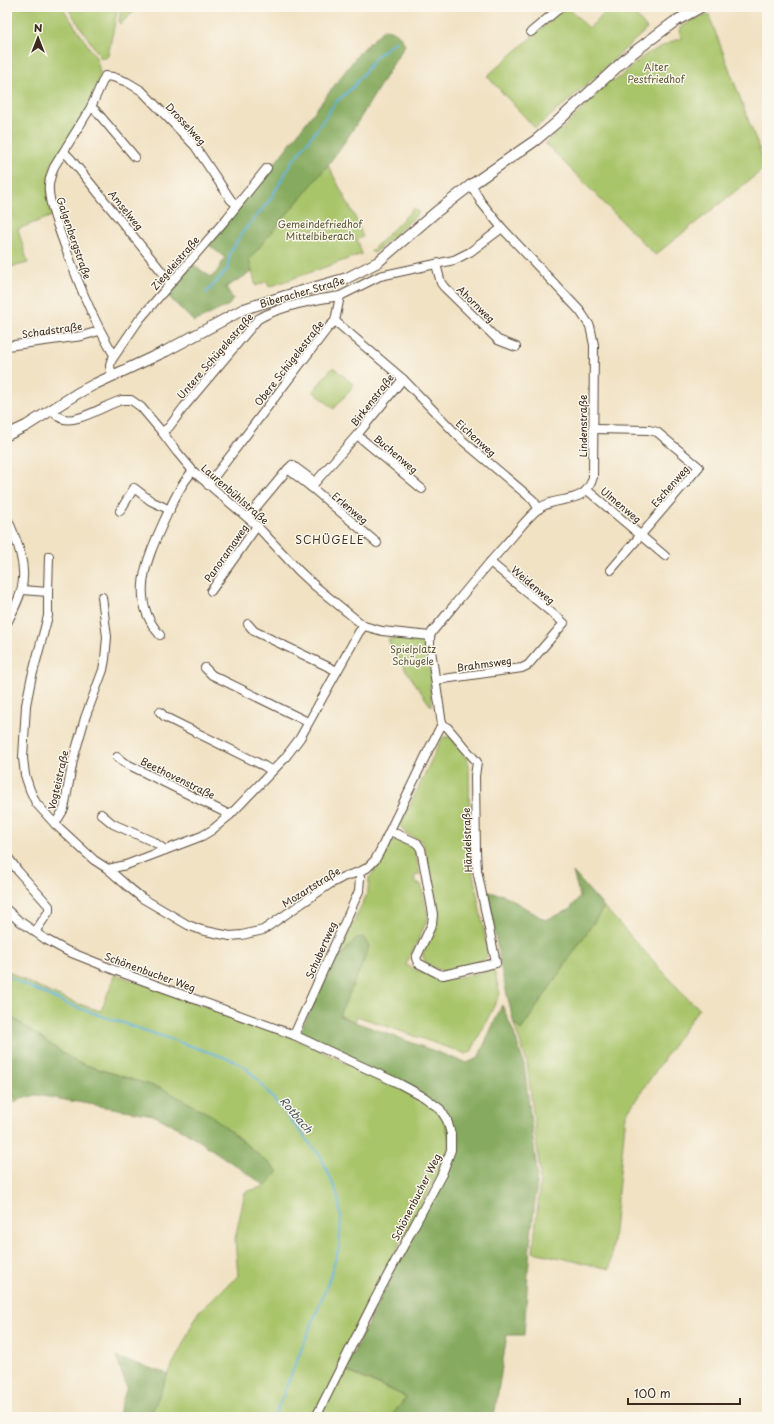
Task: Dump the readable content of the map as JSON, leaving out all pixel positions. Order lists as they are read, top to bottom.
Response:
{
  "streets": {
    "street": [
      "Drosselweg",
      "Amselweg",
      "Galgenbergstraße",
      "Ziegeleistraße",
      "Biberacher Straße",
      "Ahornweg",
      "Schadstraße",
      "Untere Schügelestraße",
      "Obere Schügelestraße",
      "Birkenstraße",
      "Lindenstraße",
      "Eichenweg",
      "Buchenweg",
      "Eschenweg",
      "Laurenbühlstraße",
      "Ulmenweg",
      "Erlenweg",
      "Panoramaweg",
      "Weidenweg",
      "Brahmsweg",
      "Beethovenstraße",
      "Vogteistraße",
      "Händelstraße",
      "Mozartstraße",
      "Schubertweg",
      "Schönenbucher Weg"
    ]
  },
  "crossings": [
    ["Drosselweg", "Galgenbergstraße"],
    ["Drosselweg", "Ziegeleistraße"],
    ["Amselweg", "Galgenbergstraße"],
    ["Amselweg", "Ziegeleistraße"],
    ["Galgenbergstraße", "Ziegeleistraße"],
    ["Galgenbergstraße", "Schadstraße"],
    ["Ziegeleistraße", "Biberacher Straße"],
    ["Biberacher Straße", "Lindenstraße"],
    ["Biberacher Straße", "Laurenbühlstraße"],
    ["Untere Schügelestraße", "Obere Schügelestraße"],
    ["Untere Schügelestraße", "Laurenbühlstraße"],
    ["Obere Schügelestraße", "Birkenstraße"],
    ["Obere Schügelestraße", "Laurenbühlstraße"],
    ["Birkenstraße", "Eichenweg"],
    ["Birkenstraße", "Buchenweg"],
    ["Birkenstraße", "Erlenweg"],
    ["Lindenstraße", "Eschenweg"],
    ["Lindenstraße", "Ulmenweg"],
    ["Eschenweg", "Ulmenweg"],
    ["Laurenbühlstraße", "Panoramaweg"],
    ["Weidenweg", "Brahmsweg"],
    ["Vogteistraße", "Mozartstraße"],
    ["Händelstraße", "Mozartstraße"],
    ["Mozartstraße", "Schubertweg"],
    ["Schubertweg", "Schönenbucher Weg"]
  ],
  "districts": ["SCHÜGELE"],
  "water": ["Rotbach"],
  "parks": ["Alter Pestfriedhof", "Gemeindefriedhof Mittelbiberach", "Spielplatz Schügele"],
  "scale_bar": "100 m",
  "north": "top"
}
